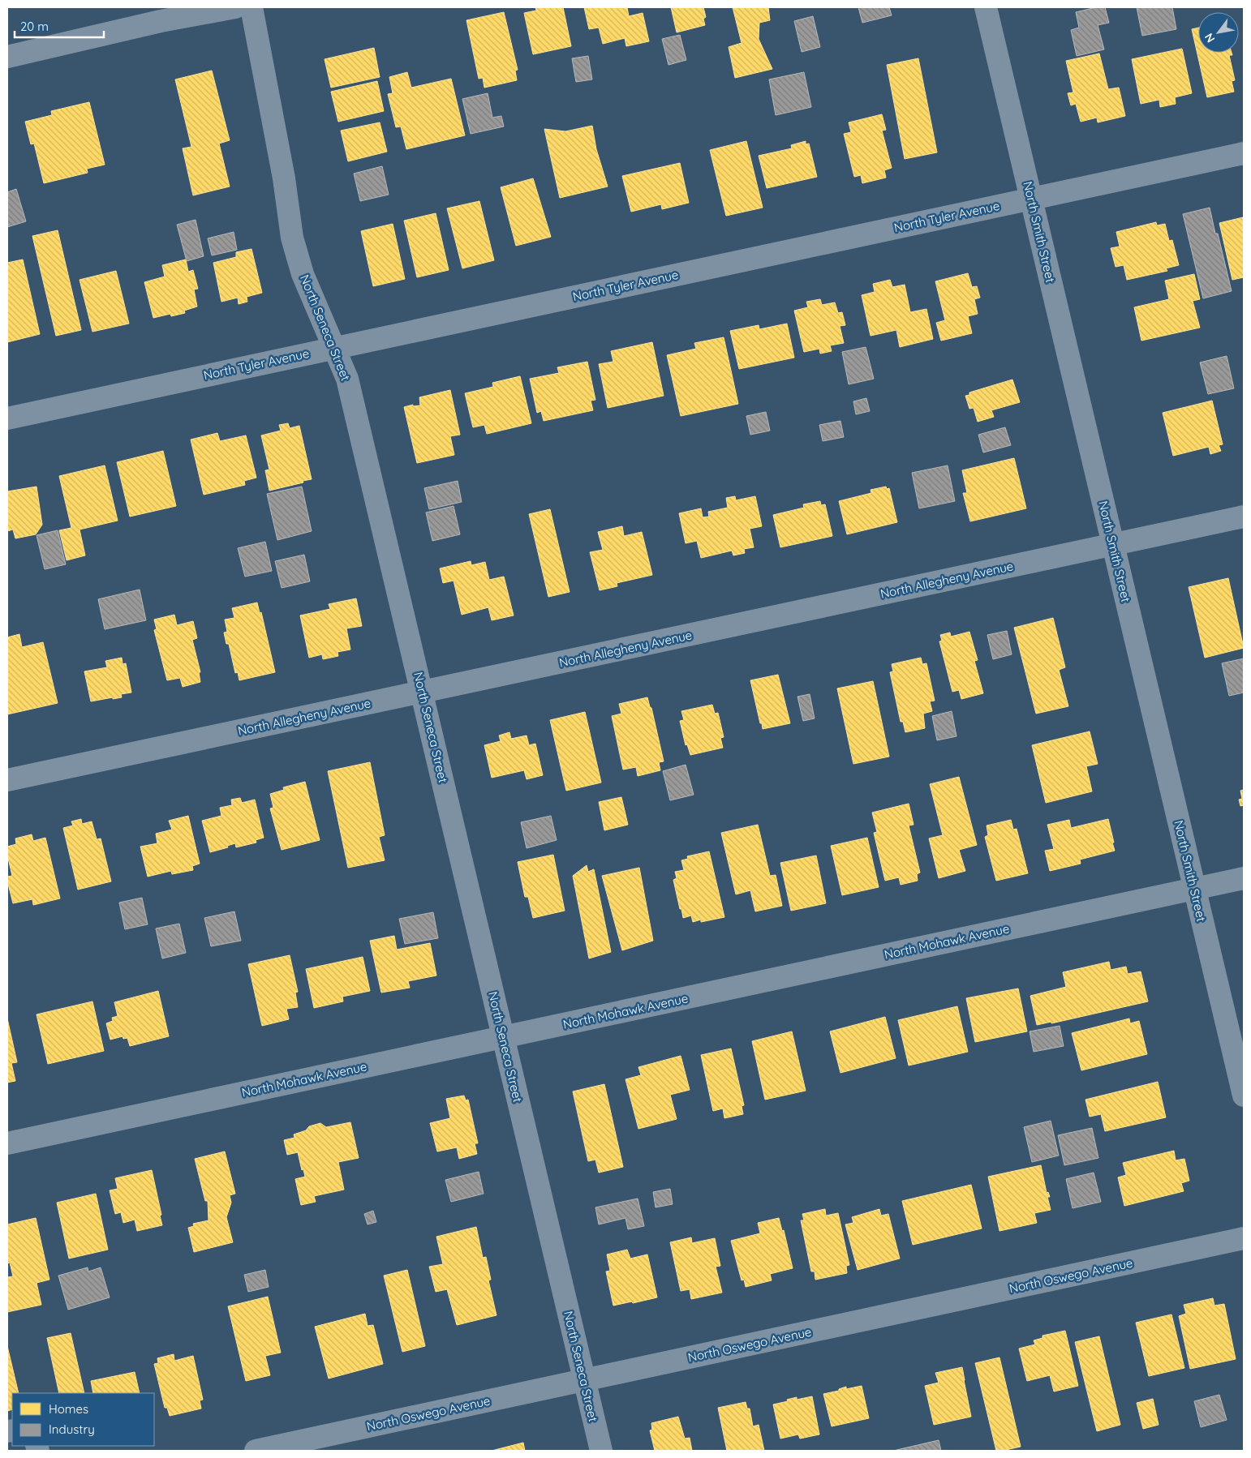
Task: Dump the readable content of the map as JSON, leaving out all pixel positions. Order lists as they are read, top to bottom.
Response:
{
  "streets": {
    "street": [
      "North Tyler Avenue",
      "North Smith Street",
      "North Seneca Street",
      "North Allegheny Avenue",
      "North Mohawk Avenue",
      "North Oswego Avenue"
    ]
  },
  "crossings": [
    ["North Tyler Avenue", "North Smith Street"],
    ["North Tyler Avenue", "North Seneca Street"],
    ["North Smith Street", "North Allegheny Avenue"],
    ["North Smith Street", "North Mohawk Avenue"],
    ["North Seneca Street", "North Allegheny Avenue"],
    ["North Seneca Street", "North Mohawk Avenue"],
    ["North Seneca Street", "North Oswego Avenue"]
  ],
  "legend": ["Homes", "Industry"],
  "scale_bar": "20 m",
  "north": "bottom left"
}
